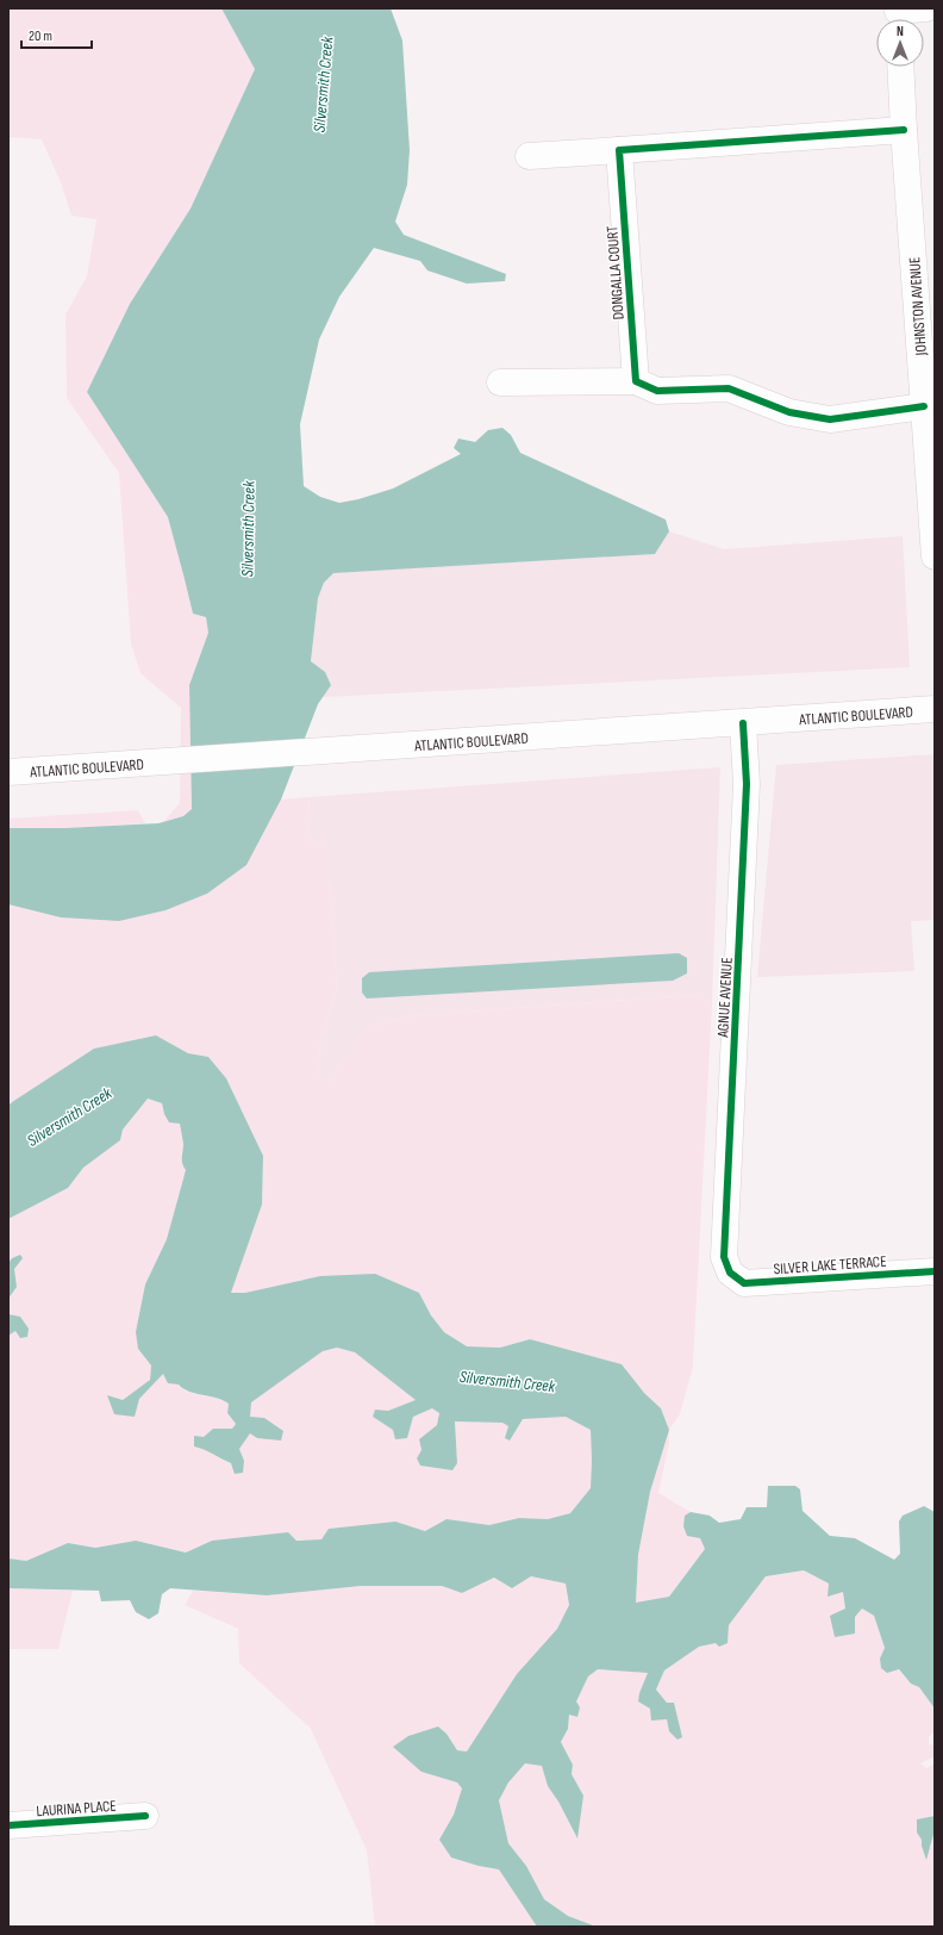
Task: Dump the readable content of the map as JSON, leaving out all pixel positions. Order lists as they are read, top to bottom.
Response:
{
  "streets": {
    "street": [
      "DONGALLA COURT",
      "JOHNSTON AVENUE",
      "ATLANTIC BOULEVARD",
      "AGNUE AVENUE",
      "SILVER LAKE TERRACE",
      "LAURINA PLACE"
    ]
  },
  "crossings": [
    ["ATLANTIC BOULEVARD", "AGNUE AVENUE"],
    ["AGNUE AVENUE", "SILVER LAKE TERRACE"]
  ],
  "water": ["Silversmith Creek"],
  "scale_bar": "20 m",
  "north": "top"
}
